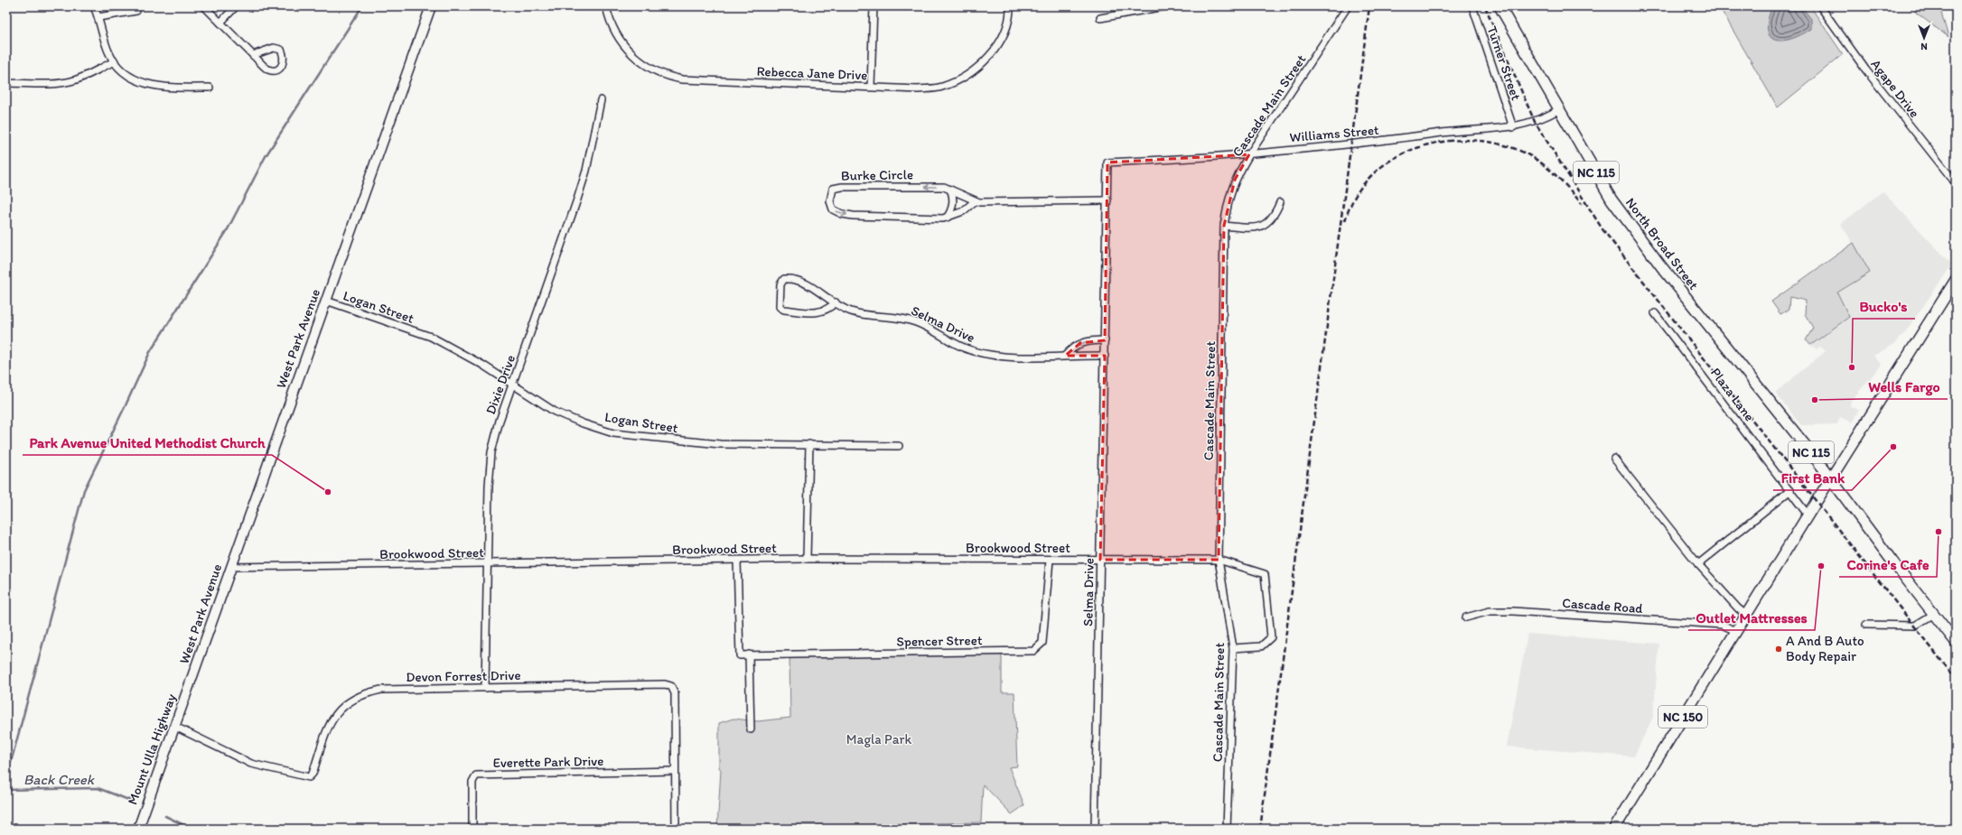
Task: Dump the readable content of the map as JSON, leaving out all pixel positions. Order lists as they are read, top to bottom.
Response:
{
  "streets": {
    "main road": [
      "NC 115",
      "North Broad Street",
      "West Park Avenue",
      "NC 150",
      "Mount Ulla Highway"
    ],
    "street": [
      "Turner Street",
      "Rebecca Jane Drive",
      "Agape Drive",
      "Cascade Main Street",
      "Williams Street",
      "Burke Circle",
      "Logan Street",
      "Selma Drive",
      "Dixie Drive",
      "Plaza Lane",
      "Brookwood Street",
      "Cascade Road",
      "Spencer Street",
      "Devon Forrest Drive",
      "Everette Park Drive"
    ]
  },
  "crossings": [
    ["Turner Street", "Williams Street"],
    ["Cascade Main Street", "Williams Street"],
    ["Cascade Main Street", "Brookwood Street"],
    ["Williams Street", "North Broad Street"],
    ["Williams Street", "Selma Drive"],
    ["NC 115", "North Broad Street"],
    ["NC 115", "NC 150"],
    ["Burke Circle", "Selma Drive"],
    ["North Broad Street", "NC 150"],
    ["Logan Street", "West Park Avenue"],
    ["Logan Street", "Dixie Drive"],
    ["Selma Drive", "Brookwood Street"],
    ["West Park Avenue", "Brookwood Street"],
    ["West Park Avenue", "Mount Ulla Highway"],
    ["Dixie Drive", "Brookwood Street"],
    ["Dixie Drive", "Devon Forrest Drive"],
    ["Plaza Lane", "NC 150"],
    ["Brookwood Street", "Spencer Street"],
    ["Cascade Road", "NC 150"],
    ["Devon Forrest Drive", "Mount Ulla Highway"],
    ["Devon Forrest Drive", "Everette Park Drive"]
  ],
  "water": ["Back Creek"],
  "parks": ["Magla Park"],
  "places": [
    "Bucko's",
    "Wells Fargo",
    "First Bank",
    "Park Avenue United Methodist Church",
    "Corine's Cafe",
    "Outlet Mattresses",
    "A And B Auto Body Repair"
  ],
  "north": "bottom"
}
